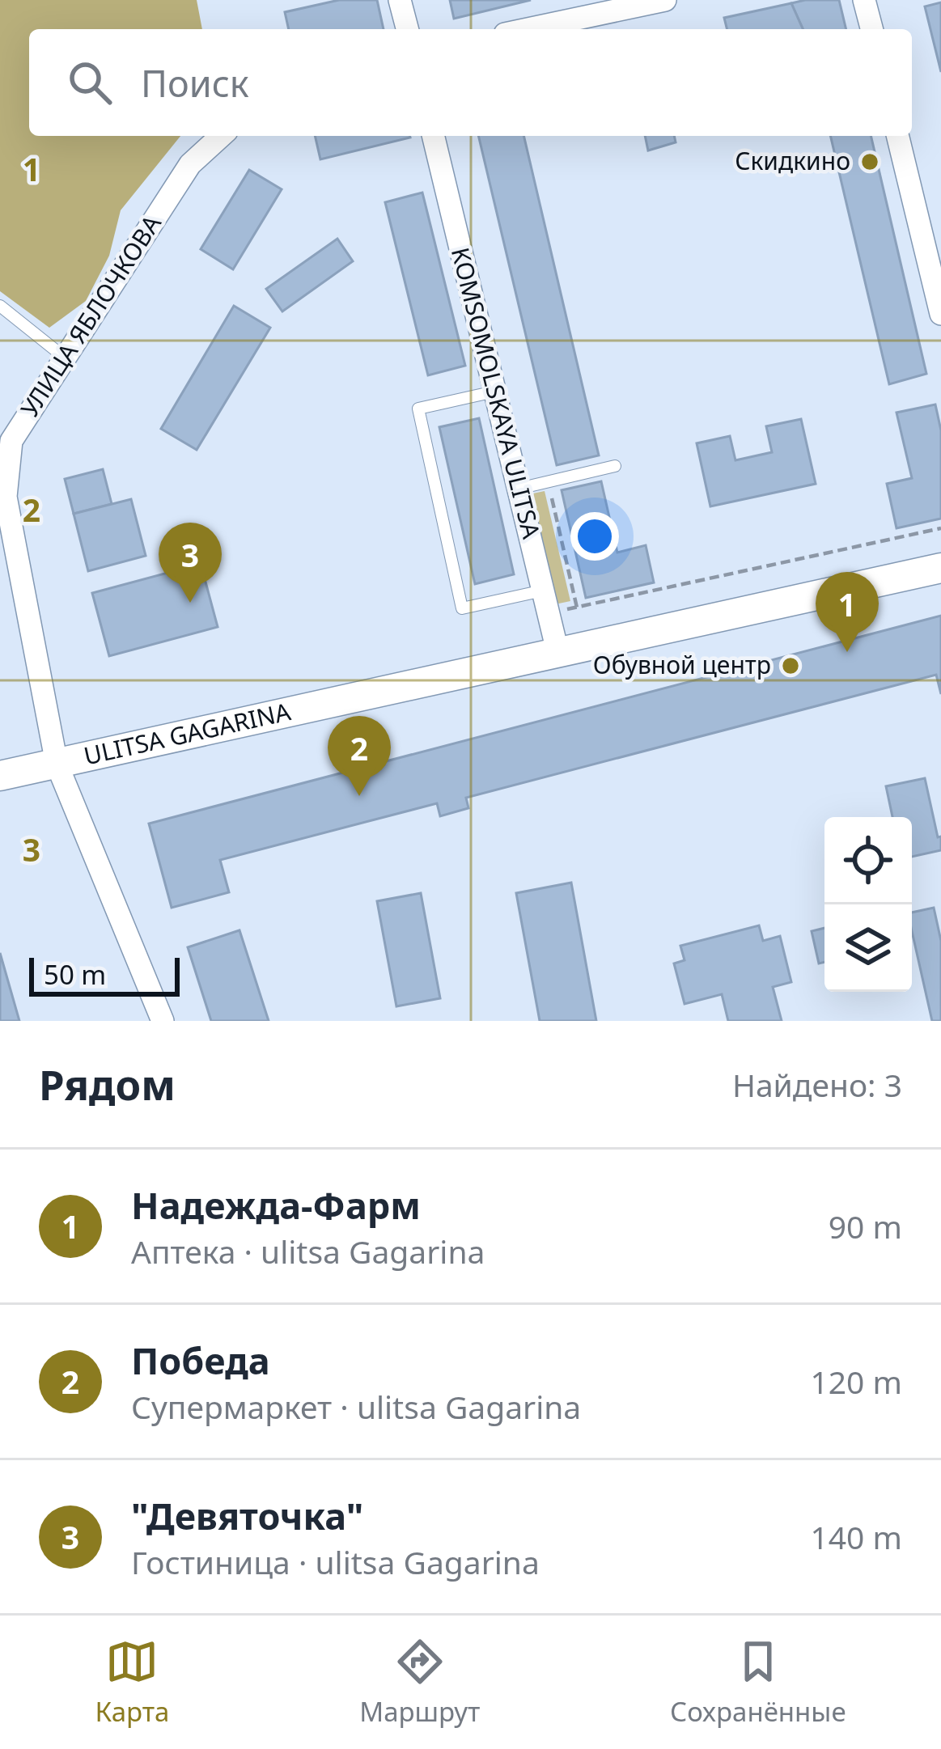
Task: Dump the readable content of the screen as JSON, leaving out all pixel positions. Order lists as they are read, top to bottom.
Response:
{
  "streets": {
    "street": ["УЛИЦА ЯБЛОЧКОВА", "KOMSOMOLSKAYA ULITSA", "ULITSA GAGARINA"]
  },
  "crossings": [
    ["УЛИЦА ЯБЛОЧКОВА", "ULITSA GAGARINA"],
    ["KOMSOMOLSKAYA ULITSA", "ULITSA GAGARINA"]
  ],
  "places": ["Скидкино", "Обувной центр"],
  "scale_bar": "50 m",
  "page": {
    "search": "Поиск",
    "pins": ["3", "1", "2"],
    "scale": "50 m",
    "heading": ["Рядом", "Найдено: 3"],
    "list": [
      {
        "mark": "1",
        "name": "Надежда-Фарм",
        "note": "Аптека · ulitsa Gagarina",
        "value": "90 m"
      },
      {
        "mark": "2",
        "name": "Победа",
        "note": "Супермаркет · ulitsa Gagarina",
        "value": "120 m"
      },
      {
        "mark": "3",
        "name": "\"Девяточка\"",
        "note": "Гостиница · ulitsa Gagarina",
        "value": "140 m"
      }
    ],
    "nav": ["Карта", "Маршрут", "Сохранённые"]
  },
  "grid": {
    "rows": ["1", "2", "3"]
  }
}
